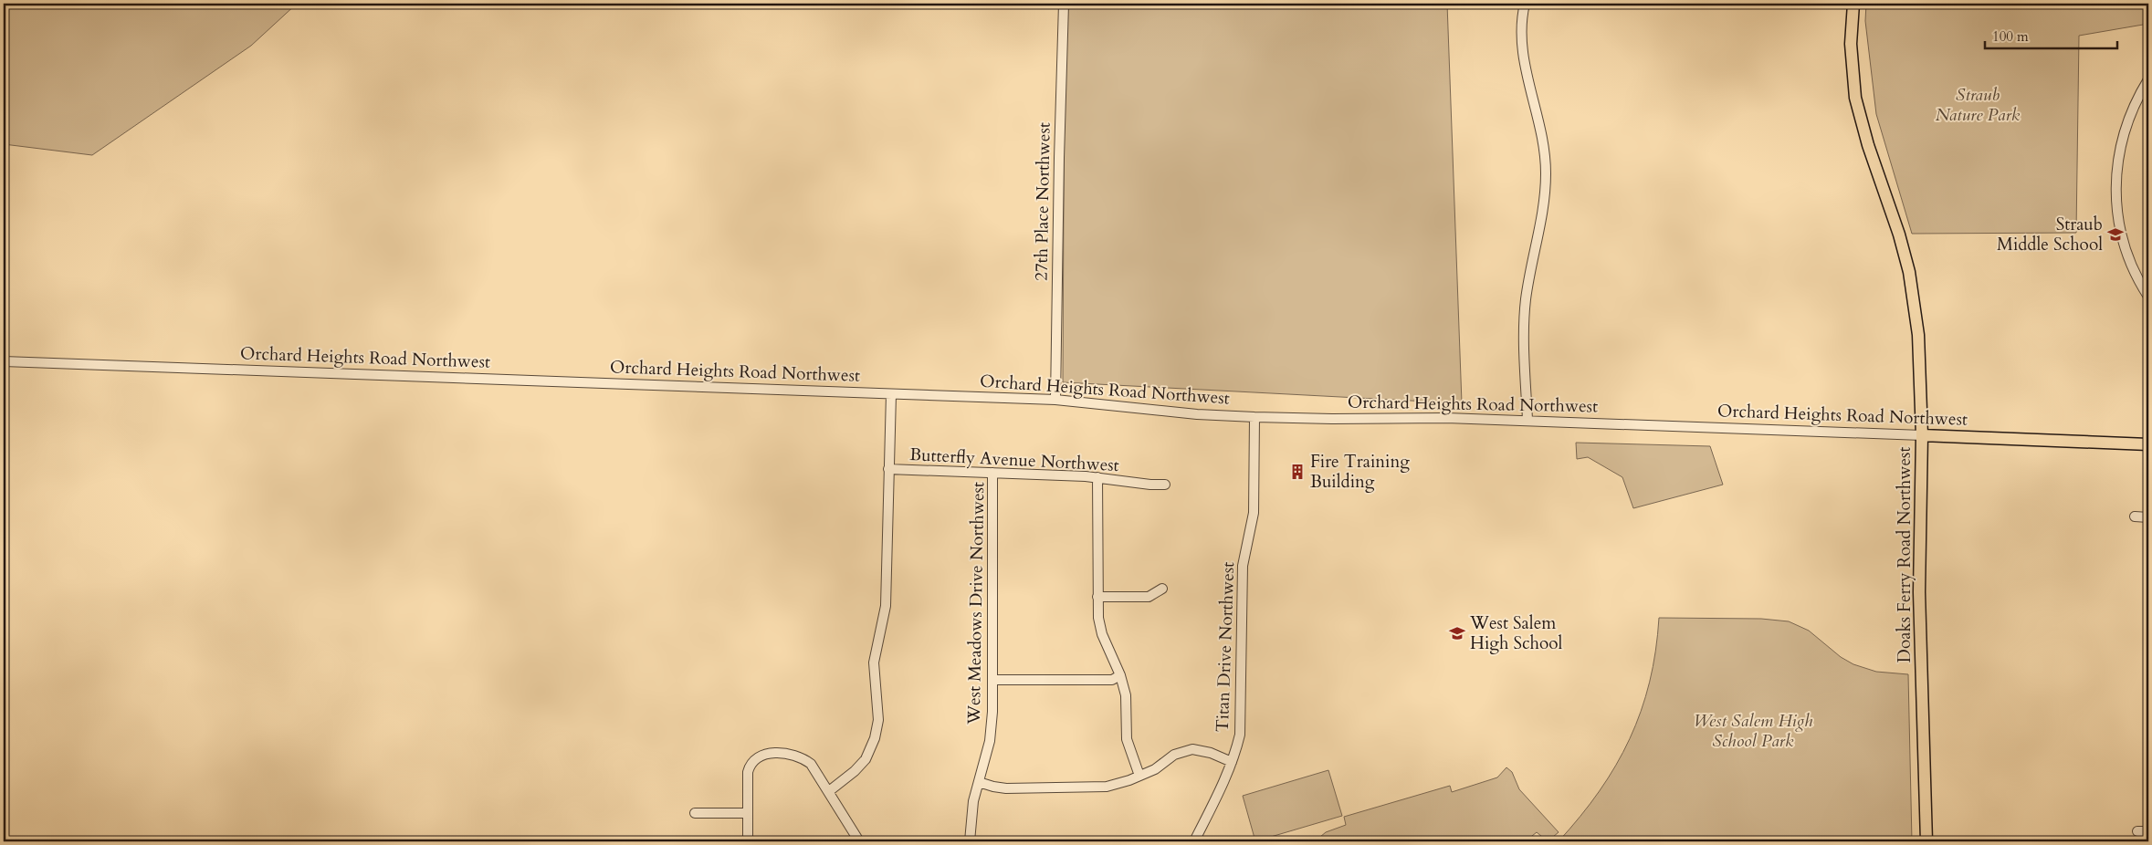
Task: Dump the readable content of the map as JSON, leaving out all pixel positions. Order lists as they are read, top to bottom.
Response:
{
  "streets": {
    "main road": ["Orchard Heights Road Northwest", "Doaks Ferry Road Northwest"],
    "street": [
      "27th Place Northwest",
      "Butterfly Avenue Northwest",
      "West Meadows Drive Northwest",
      "Titan Drive Northwest"
    ]
  },
  "crossings": [
    ["27th Place Northwest", "Orchard Heights Road Northwest"],
    ["Orchard Heights Road Northwest", "Doaks Ferry Road Northwest"],
    ["Orchard Heights Road Northwest", "Titan Drive Northwest"],
    ["Butterfly Avenue Northwest", "West Meadows Drive Northwest"]
  ],
  "parks": ["Straub Nature Park", "West Salem High School Park"],
  "places": {
    "school or university": ["Straub Middle School", "West Salem High School"],
    "building": ["Fire Training Building"]
  },
  "scale_bar": "100 m"
}
